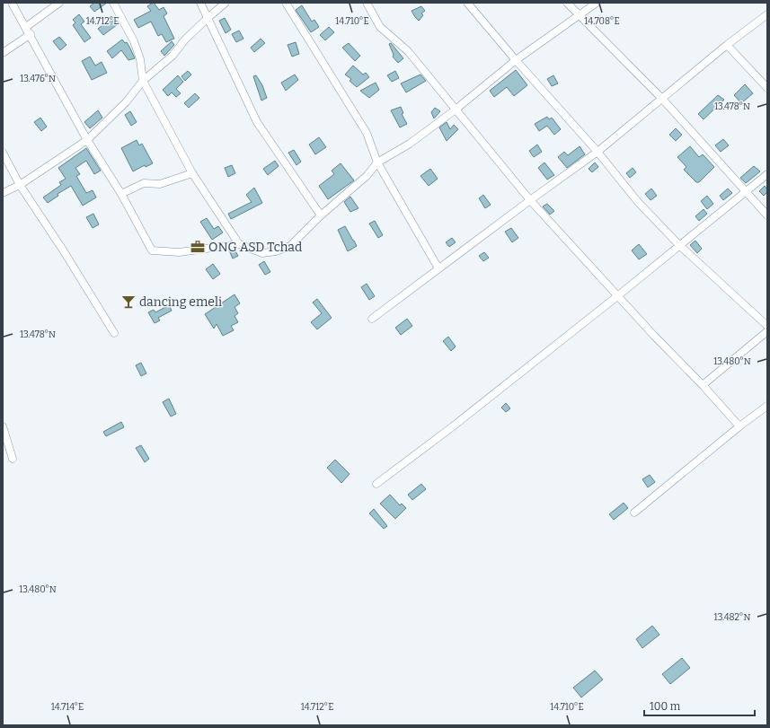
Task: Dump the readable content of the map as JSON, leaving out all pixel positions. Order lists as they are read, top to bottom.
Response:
{
  "places": {
    "office": ["ONG ASD Tchad"],
    "bar": ["dancing emeli"]
  },
  "scale_bar": "100 m",
  "coordinates": [
    "14.712°E",
    "14.710°E",
    "14.708°E",
    "13.476°N",
    "13.478°N",
    "13.480°N",
    "13.482°N",
    "14.714°E"
  ]
}
